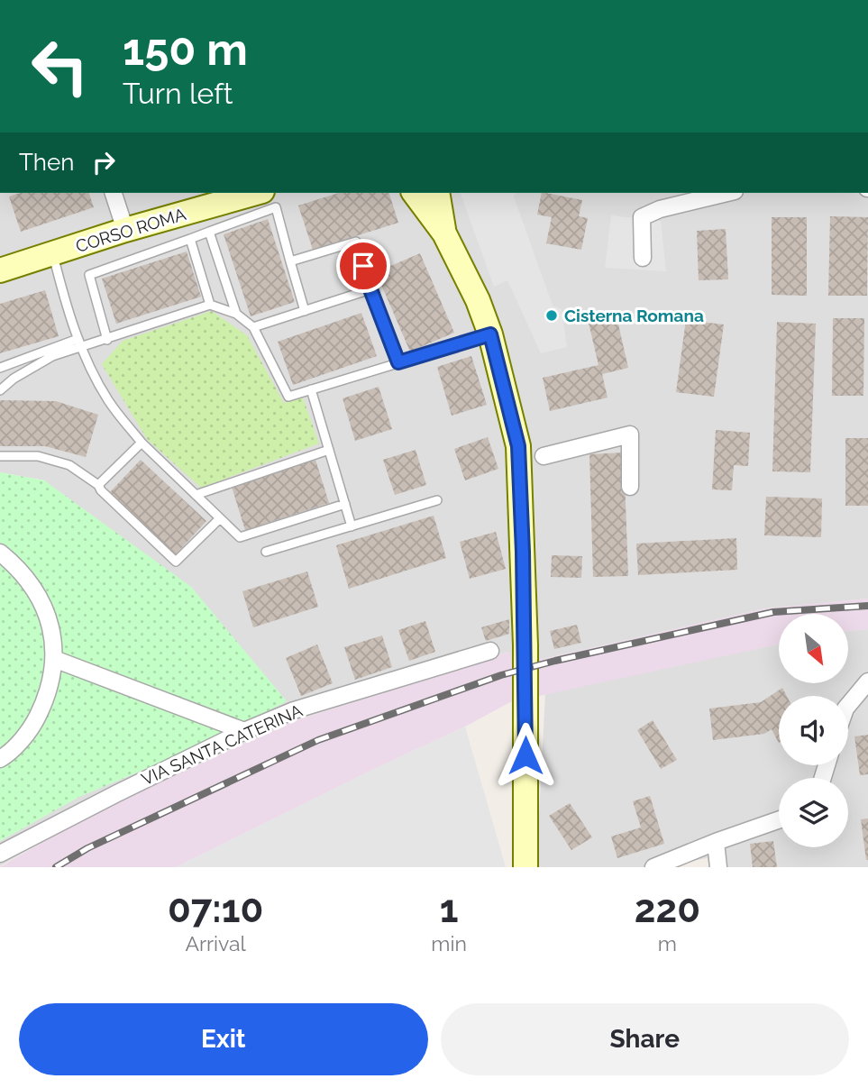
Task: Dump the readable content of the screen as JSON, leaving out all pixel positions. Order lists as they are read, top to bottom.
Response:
{
  "streets": {
    "street": ["CORSO ROMA", "VIA SANTA CATERINA"]
  },
  "places": ["Cisterna Romana"],
  "north": "bottom right",
  "page": {
    "turn": ["150 m", "Turn left"],
    "then": "Then",
    "eta": [
      "07:10",
      "Arrival",
      "1",
      "min",
      "220",
      "m"
    ],
    "buttons": ["Exit", "Share"]
  }
}
